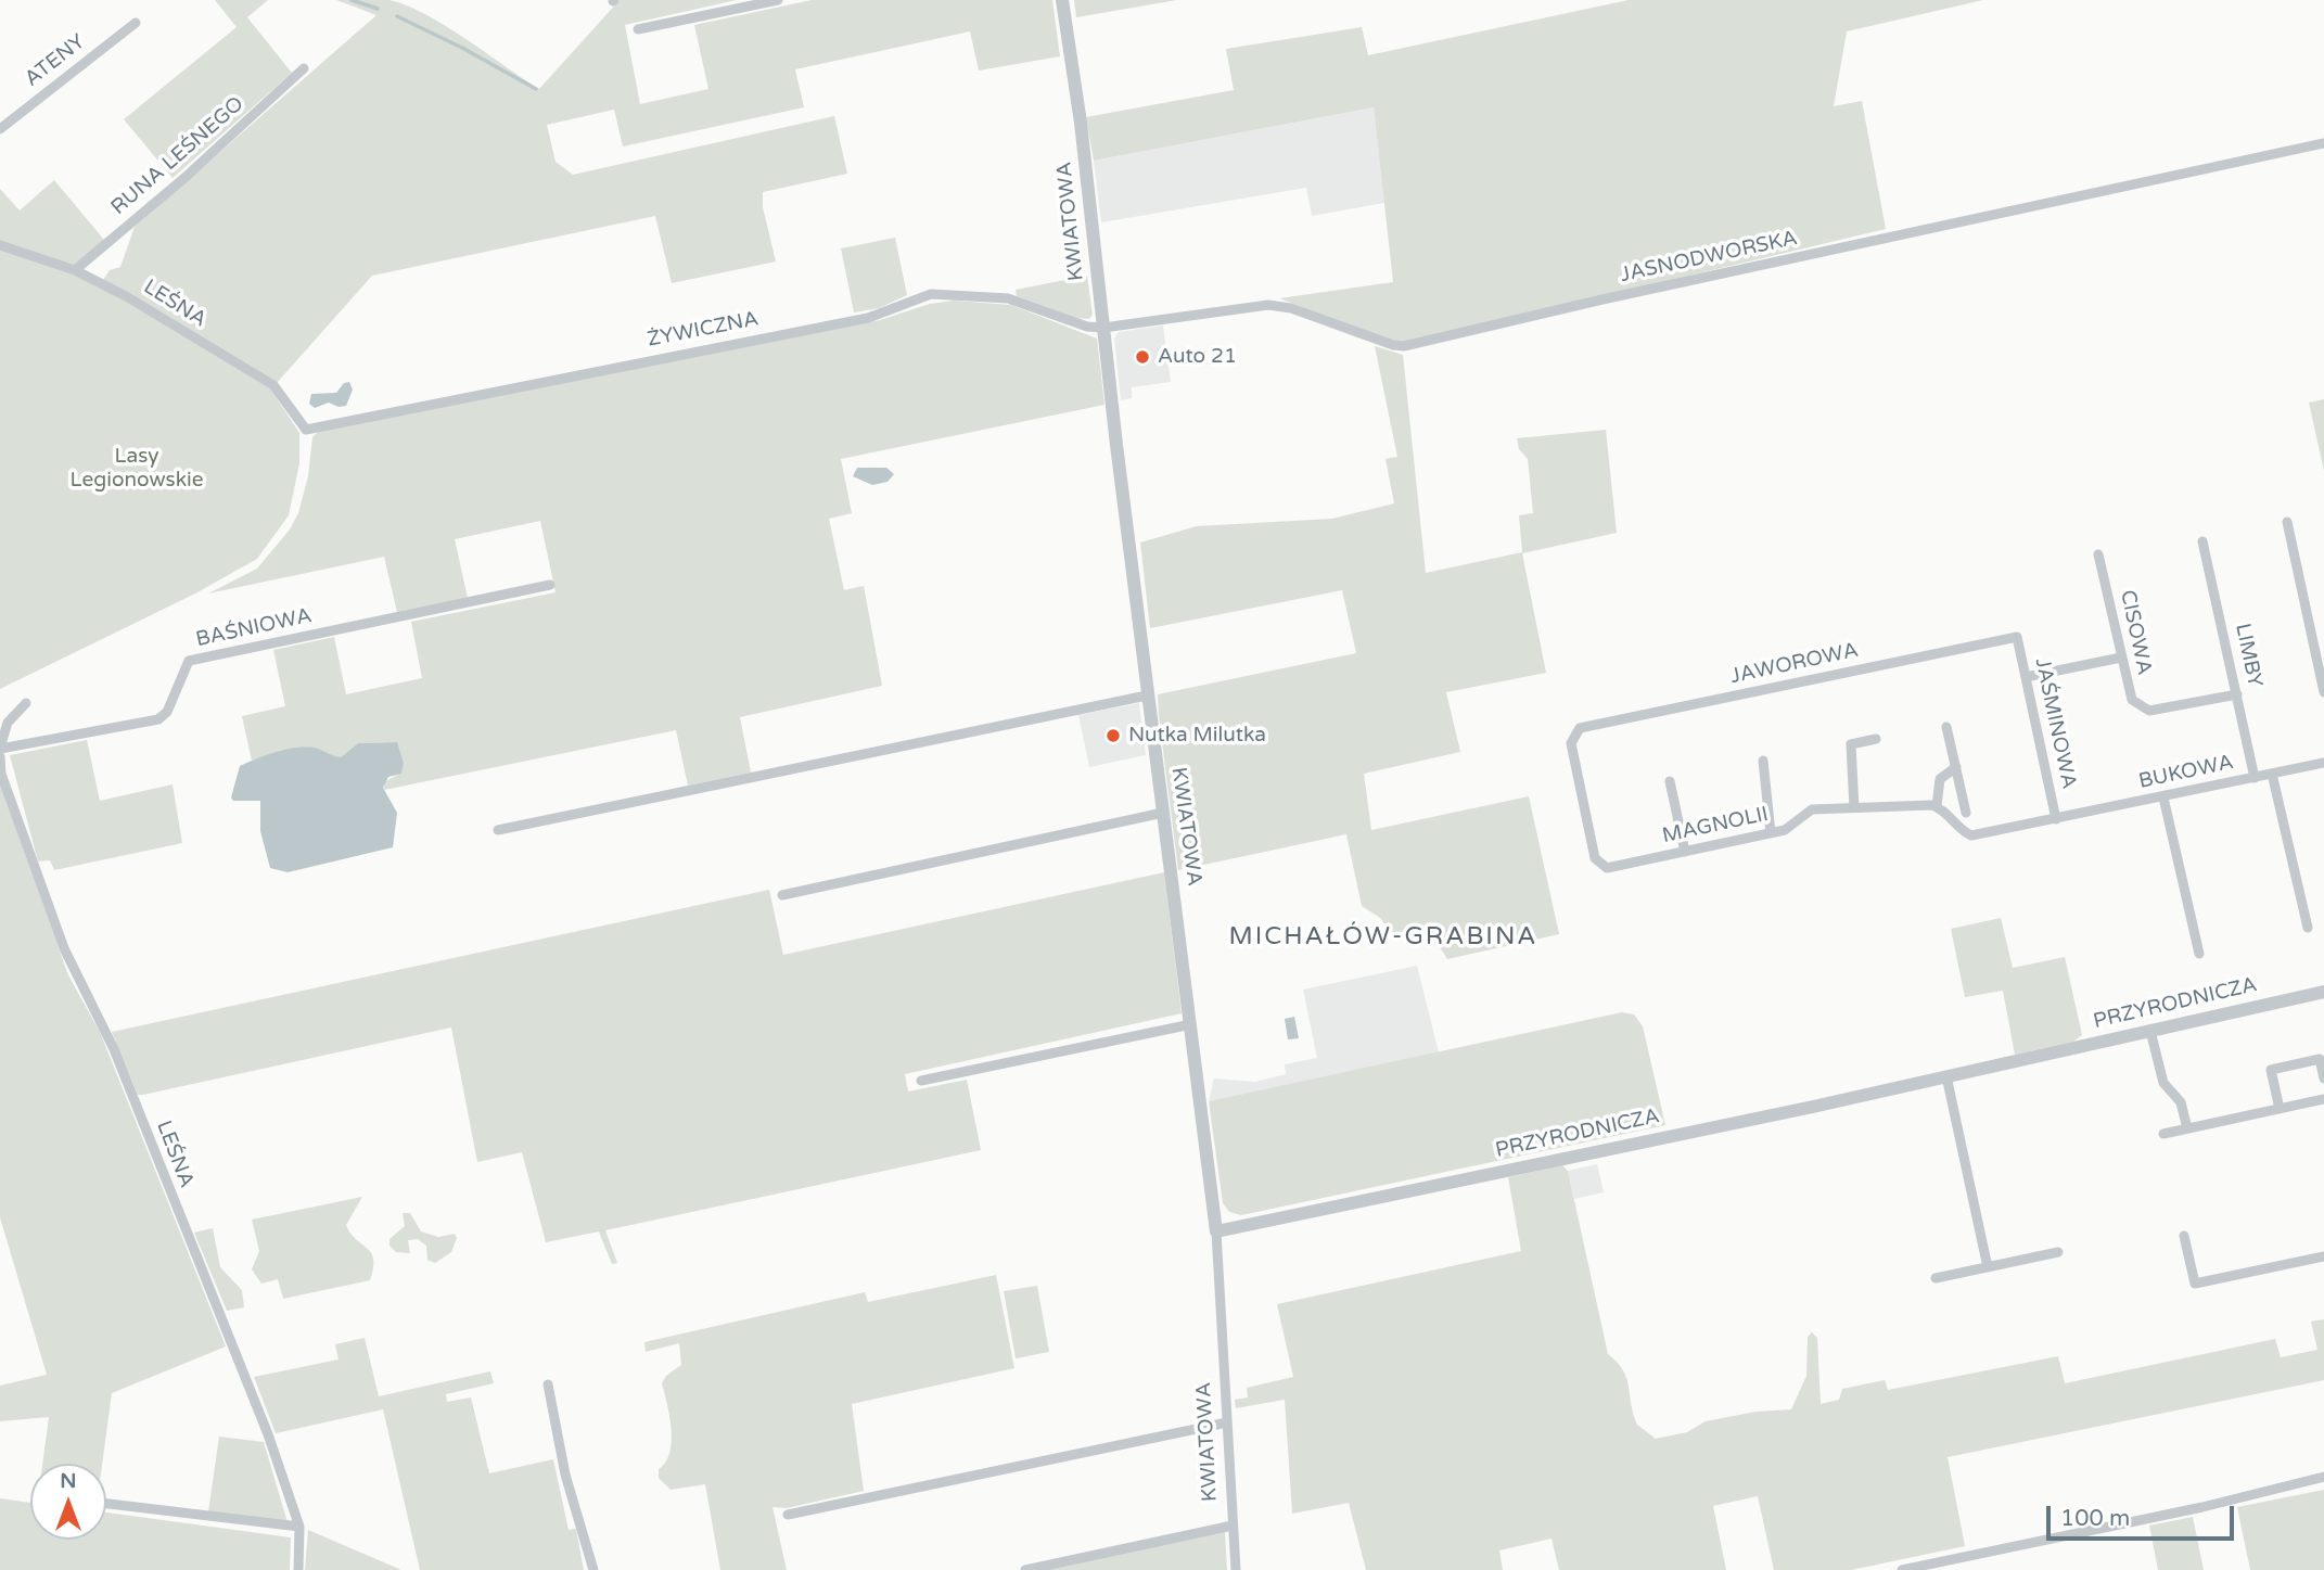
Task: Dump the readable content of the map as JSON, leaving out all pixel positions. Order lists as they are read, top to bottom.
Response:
{
  "streets": {
    "street": [
      "ATENY",
      "RUNA LEŚNEGO",
      "KWIATOWA",
      "JASNODWORSKA",
      "LEŚNA",
      "ŻYWICZNA",
      "BAŚNIOWA",
      "CISOWA",
      "LIMBY",
      "JAWOROWA",
      "JAŚMINOWA",
      "BUKOWA",
      "MAGNOLII",
      "PRZYRODNICZA"
    ]
  },
  "crossings": [
    ["RUNA LEŚNEGO", "LEŚNA"],
    ["KWIATOWA", "JASNODWORSKA"],
    ["KWIATOWA", "ŻYWICZNA"],
    ["KWIATOWA", "PRZYRODNICZA"],
    ["JASNODWORSKA", "ŻYWICZNA"],
    ["LEŚNA", "ŻYWICZNA"],
    ["CISOWA", "LIMBY"],
    ["LIMBY", "BUKOWA"],
    ["JAWOROWA", "JAŚMINOWA"],
    ["JAWOROWA", "MAGNOLII"],
    ["JAŚMINOWA", "BUKOWA"]
  ],
  "districts": ["MICHAŁÓW-GRABINA"],
  "parks": ["Lasy Legionowskie"],
  "places": ["Auto 21", "Nutka Milutka"],
  "scale_bar": "100 m",
  "north": "top"
}
